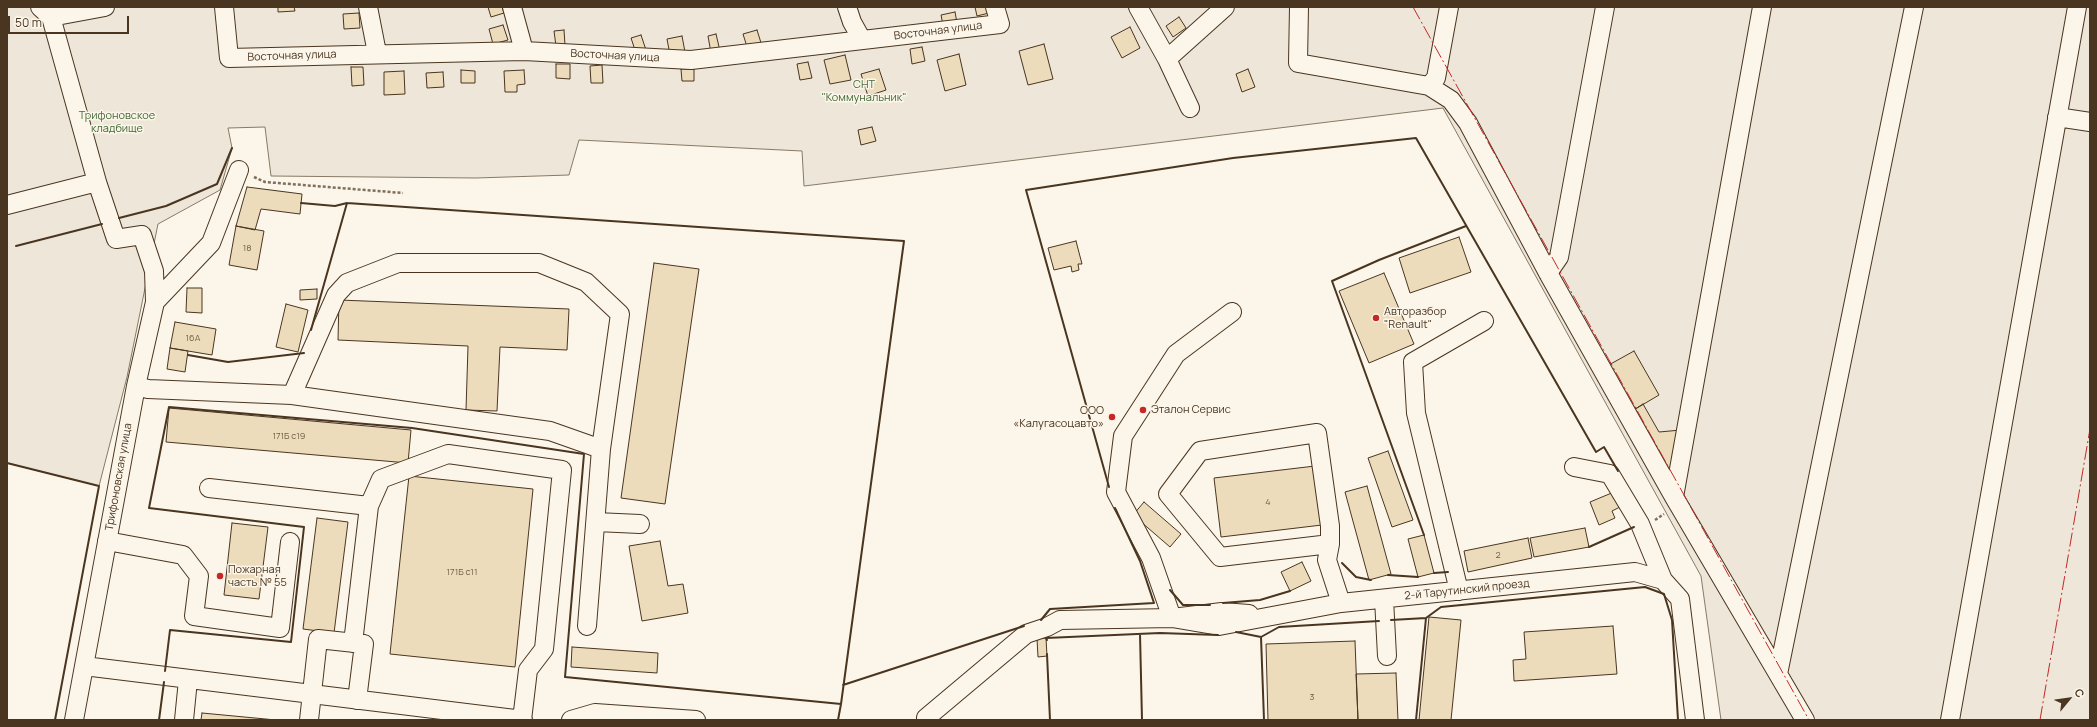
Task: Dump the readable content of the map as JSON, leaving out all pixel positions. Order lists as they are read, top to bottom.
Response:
{
  "streets": {
    "street": ["Восточная улица", "Трифоновская улица", "2-й Тарутинский проезд"]
  },
  "parks": ["СНТ \"Коммунальник\"", "Трифоновское кладбище"],
  "places": [
    "Авторазбор \"Renault\"",
    "Эталон Сервис",
    "ООО «Калугасоцавто»",
    "Пожарная часть № 55"
  ],
  "house_numbers": [
    "18",
    "16А",
    "171Б с19",
    "4",
    "2",
    "171Б с11",
    "3"
  ],
  "scale_bar": "50 m",
  "north": "top right"
}
